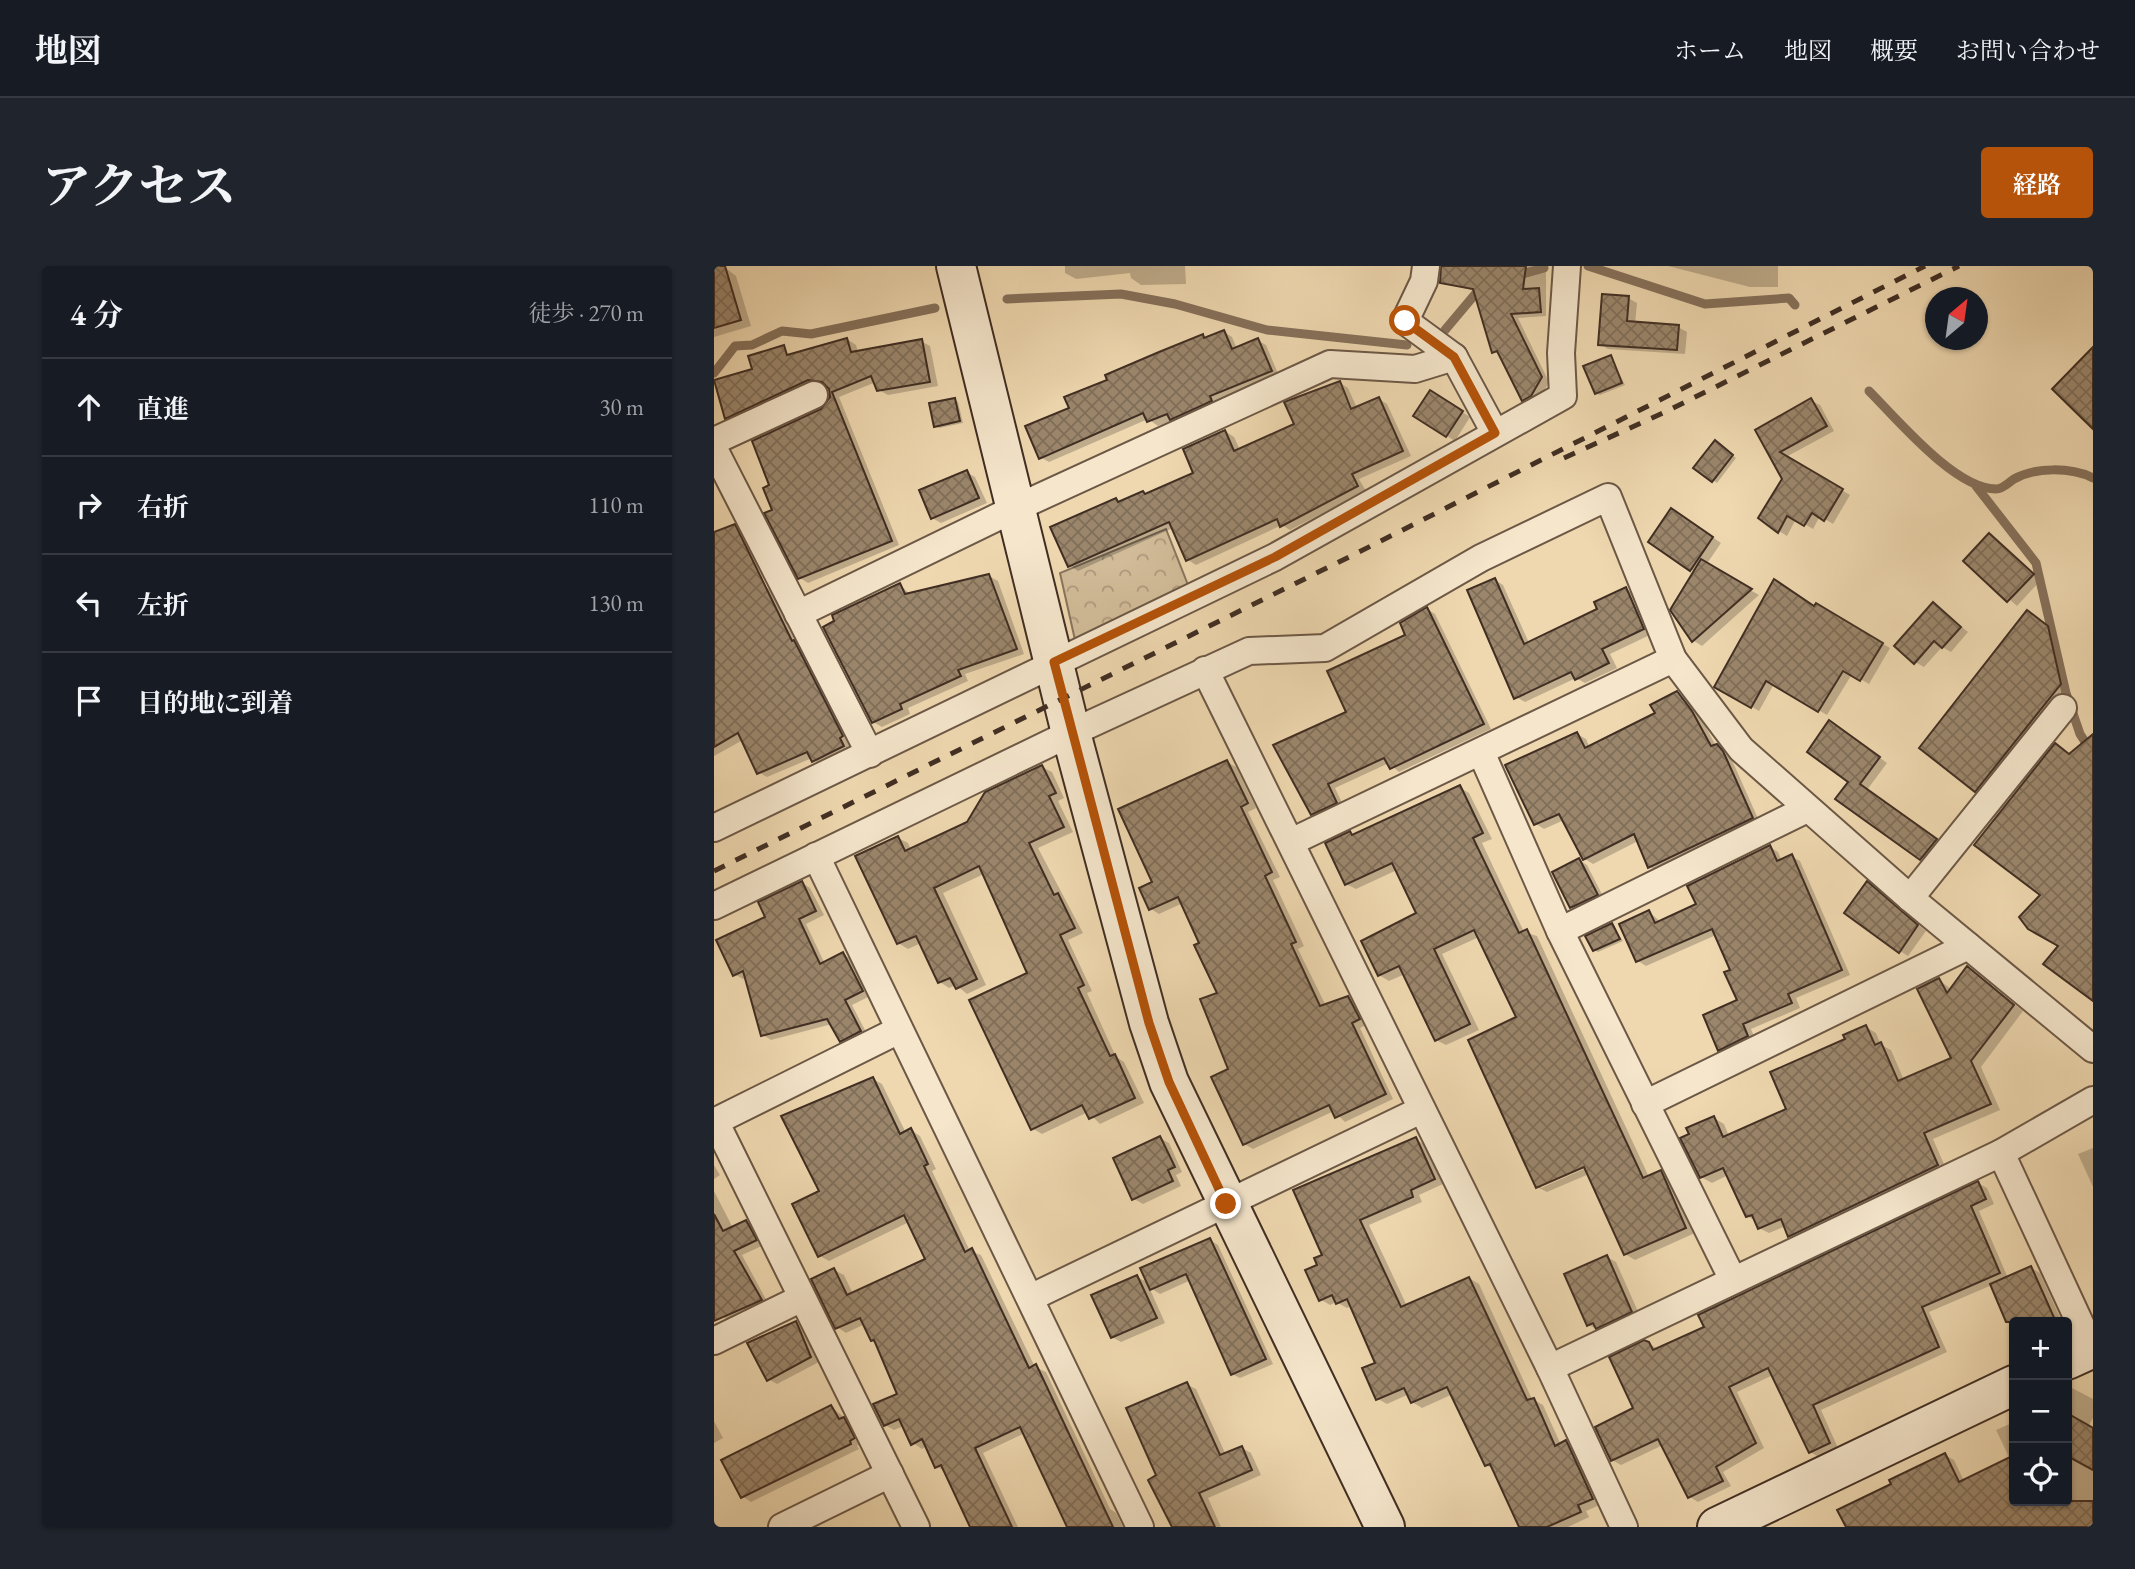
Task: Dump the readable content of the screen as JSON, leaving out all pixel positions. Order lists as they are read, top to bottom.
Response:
{
  "north": "top right",
  "page": {
    "header": "地図",
    "nav": [
      "ホーム",
      "地図",
      "概要",
      "お問い合わせ"
    ],
    "title": "アクセス",
    "buttons": "経路",
    "heading": ["4 分", "徒歩 · 270 m"],
    "list": [
      ["直進", "30 m"],
      ["右折", "110 m"],
      ["左折", "130 m"],
      "目的地に到着"
    ],
    "map_buttons": ["+", "−"]
  }
}
